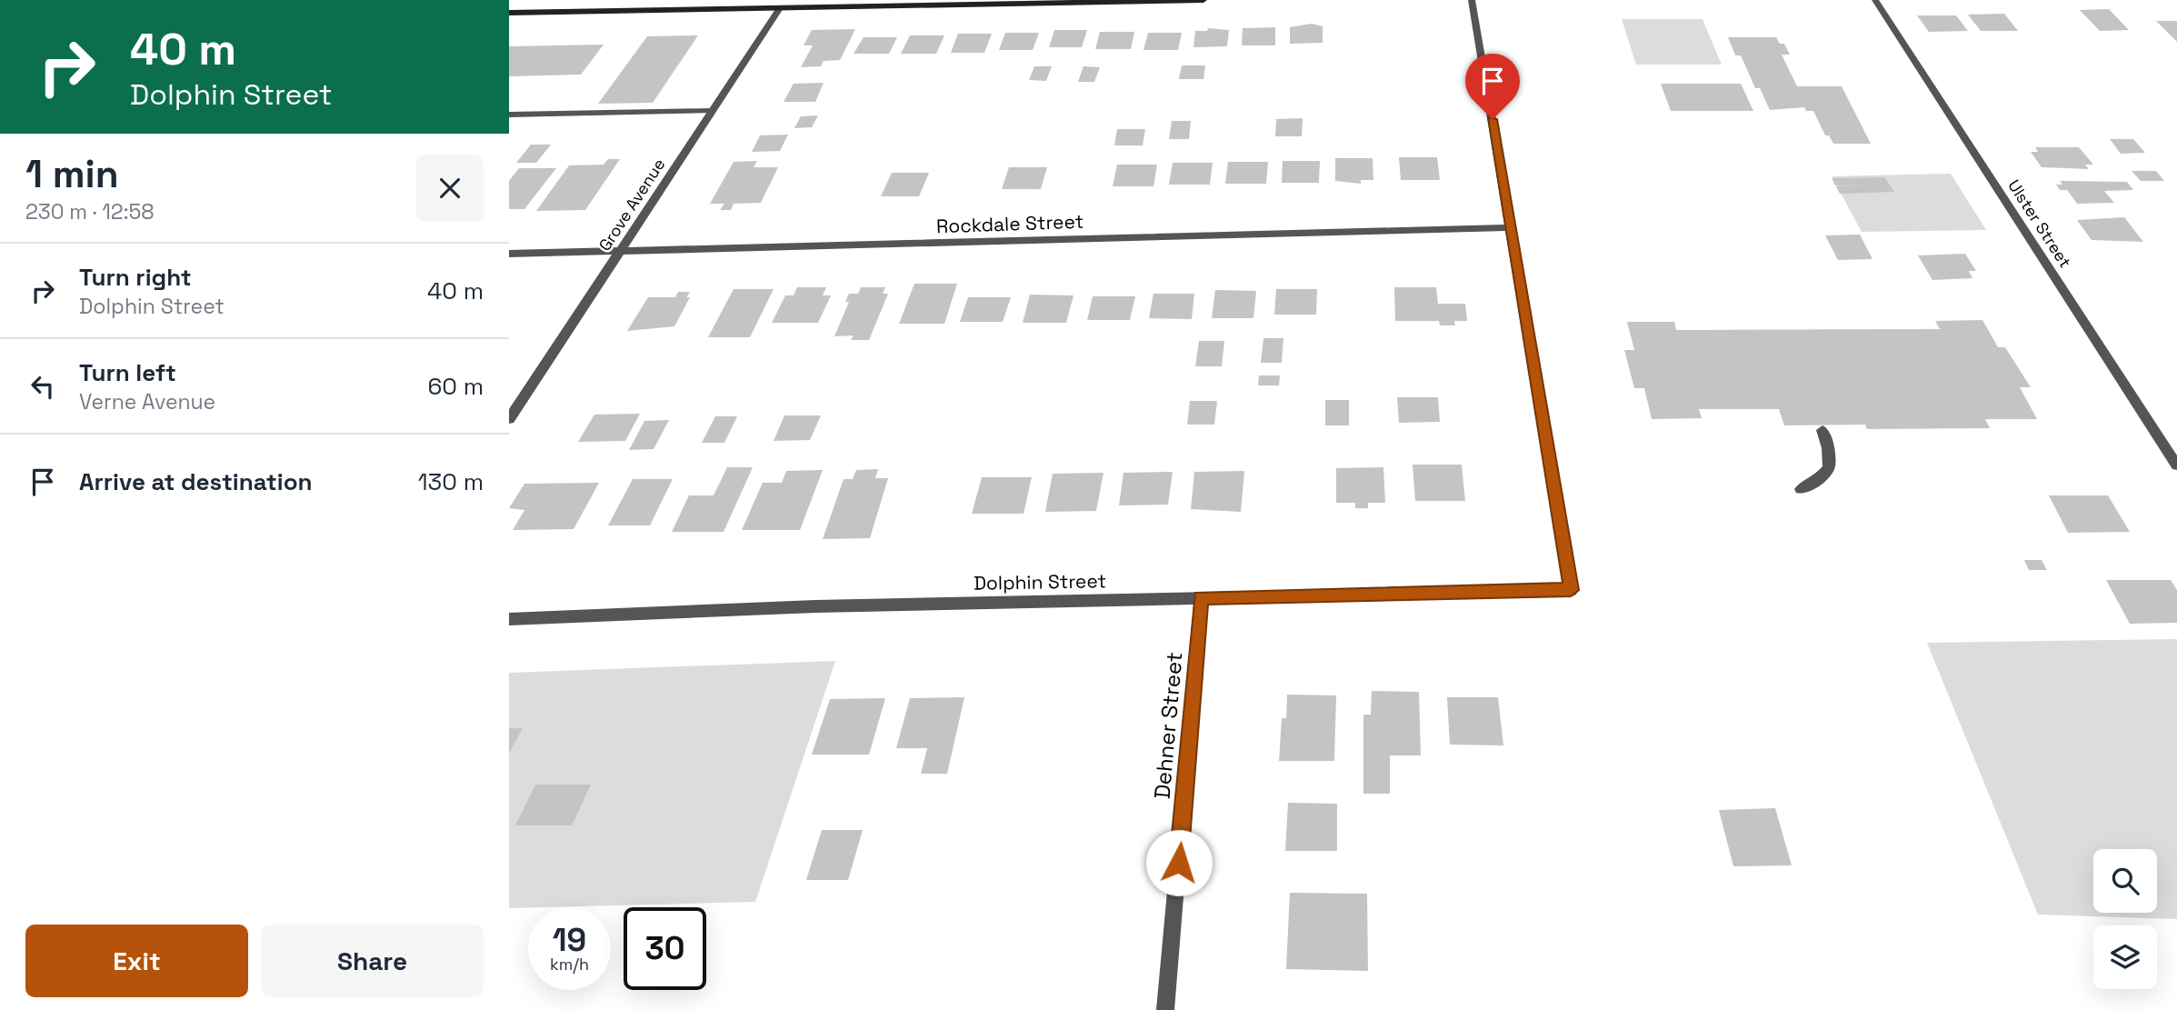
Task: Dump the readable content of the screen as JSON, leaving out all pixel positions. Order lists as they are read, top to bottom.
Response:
{
  "streets": {
    "street": [
      "Grove Avenue",
      "Rockdale Street",
      "Ulster Street",
      "Dolphin Street",
      "Dehner Street"
    ]
  },
  "crossings": [
    ["Grove Avenue", "Rockdale Street"],
    ["Rockdale Street", "Dolphin Street"],
    ["Dolphin Street", "Dehner Street"]
  ],
  "page": {
    "turn": ["40 m", "Dolphin Street"],
    "heading": ["1 min", "230 m · 12:58"],
    "list": [
      {
        "name": "Turn right",
        "note": "Dolphin Street",
        "value": "40 m"
      },
      {
        "name": "Turn left",
        "note": "Verne Avenue",
        "value": "60 m"
      },
      {
        "name": "Arrive at destination",
        "value": "130 m"
      }
    ],
    "speed": "19 km/h",
    "limit": "30",
    "buttons": ["Exit", "Share"]
  }
}
